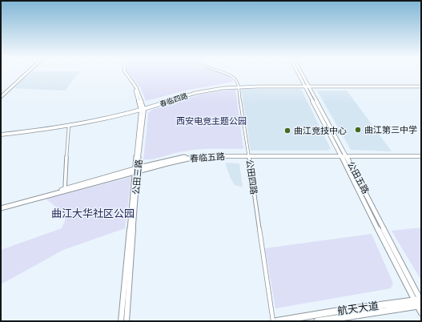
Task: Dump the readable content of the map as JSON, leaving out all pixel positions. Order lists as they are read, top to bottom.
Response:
{
  "streets": {
    "main road": ["航天大道"],
    "street": [
      "春临四路",
      "春临五路",
      "公田三路",
      "公田四路",
      "公田五路"
    ]
  },
  "crossings": [
    ["春临四路", "公田三路"],
    ["春临四路", "公田四路"],
    ["春临四路", "公田五路"],
    ["春临五路", "公田三路"],
    ["春临五路", "公田四路"],
    ["春临五路", "公田五路"],
    ["公田五路", "航天大道"]
  ],
  "parks": ["西安电竞主题公园", "曲江大华社区公园"],
  "places": ["曲江第三中学", "曲江竞技中心"]
}
